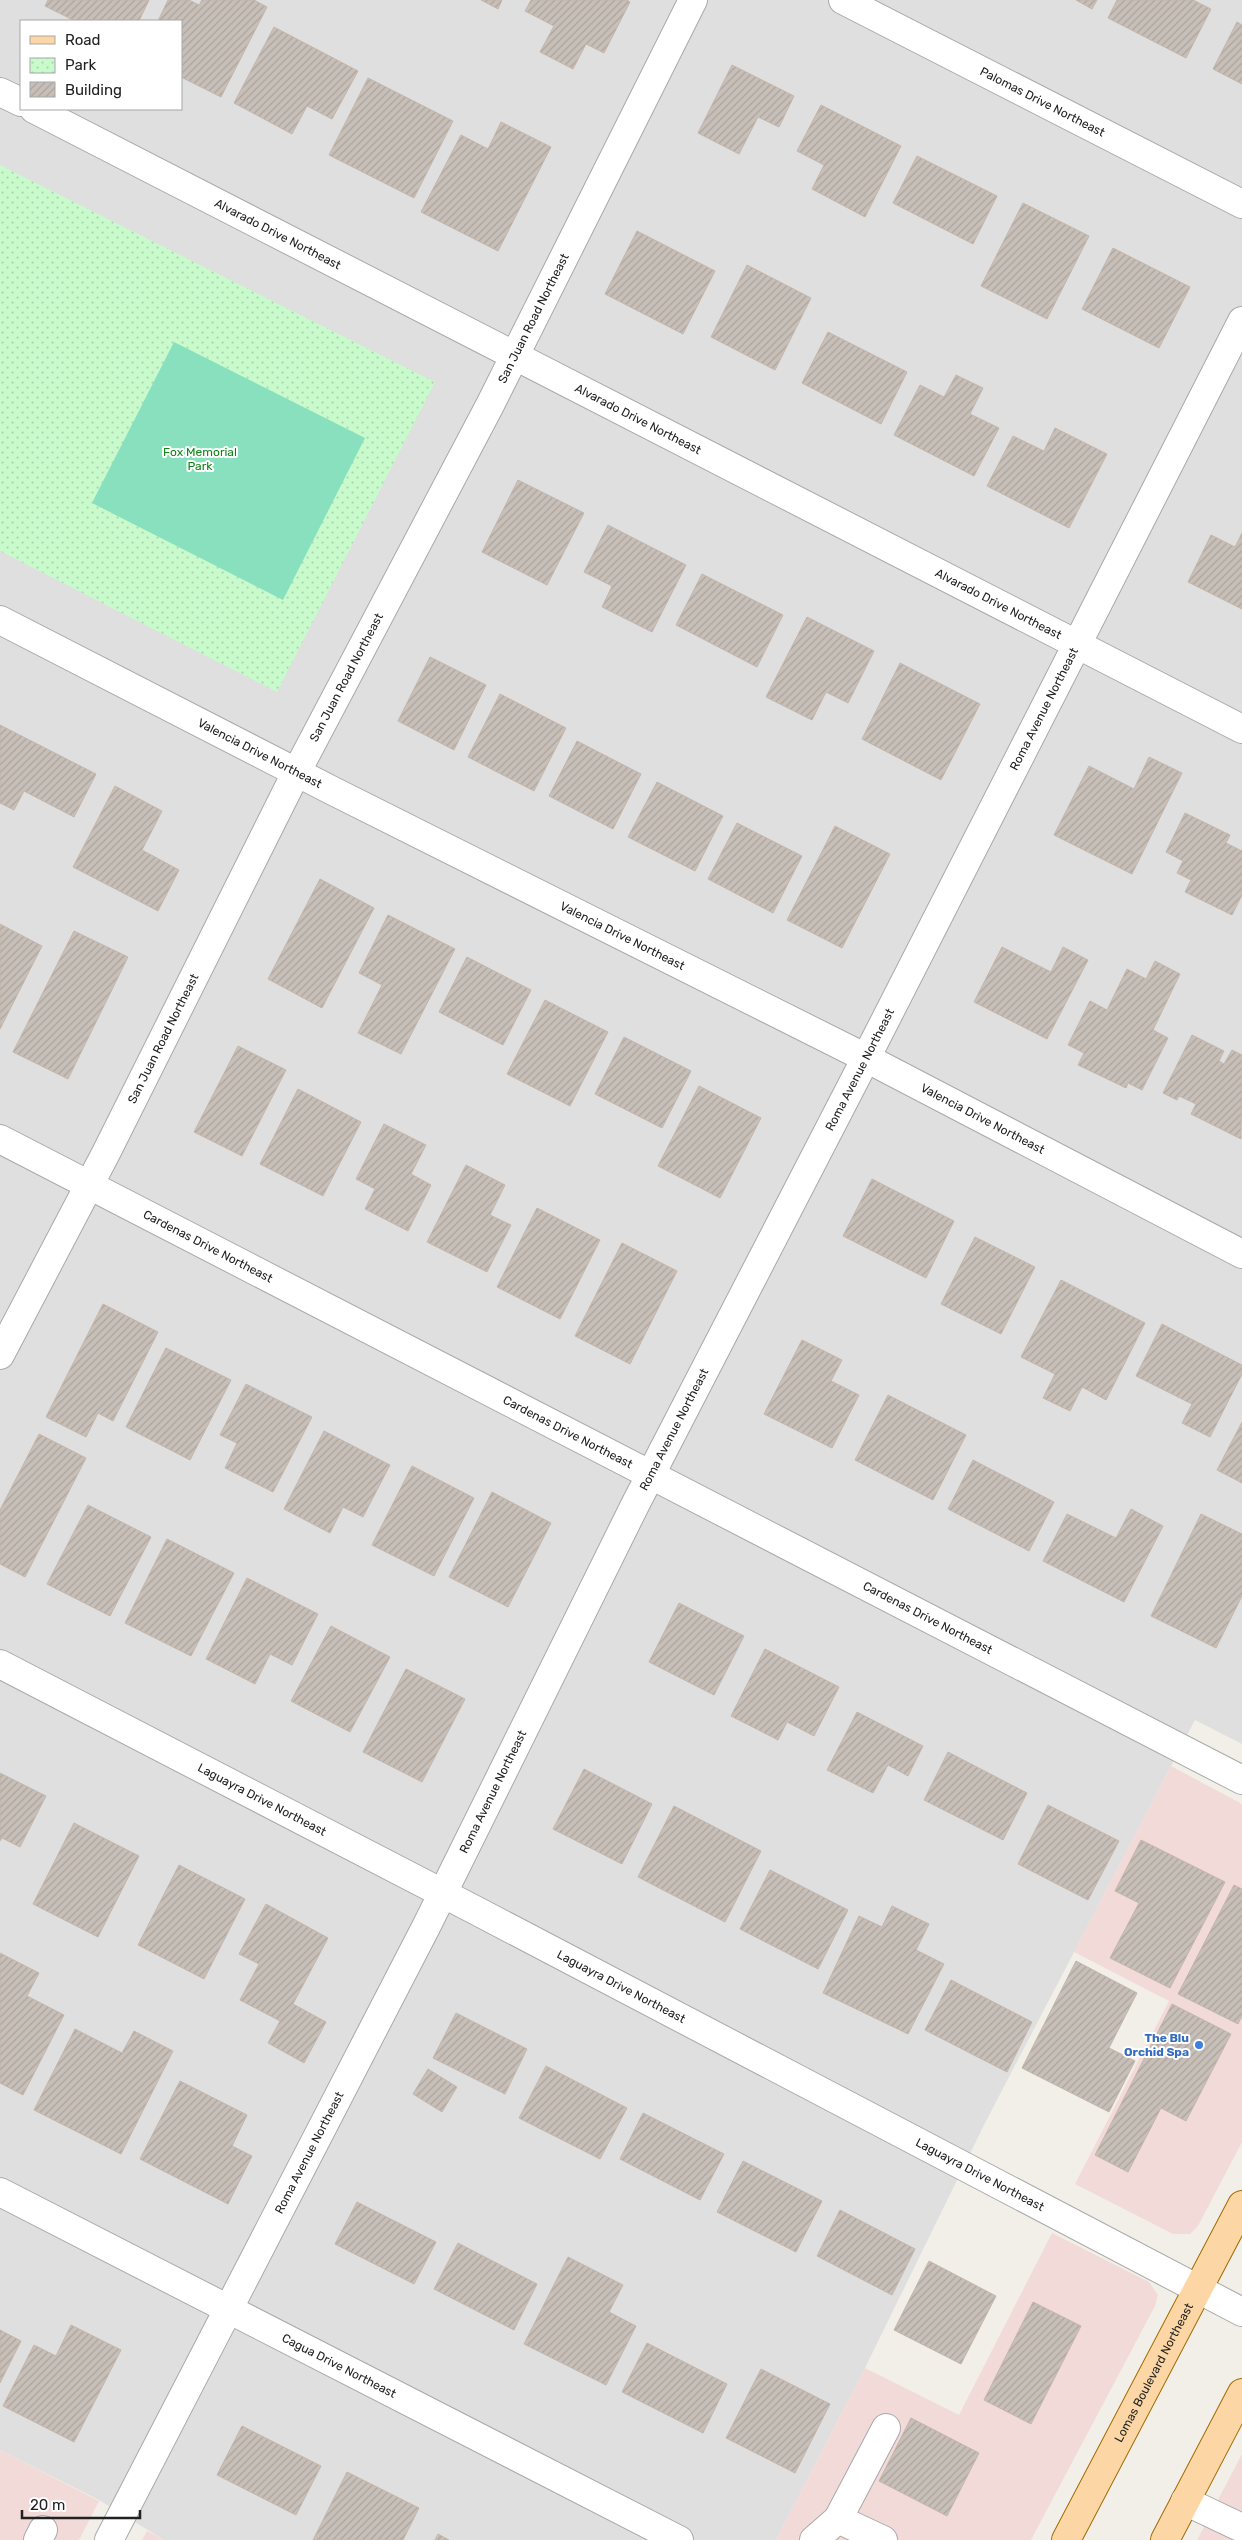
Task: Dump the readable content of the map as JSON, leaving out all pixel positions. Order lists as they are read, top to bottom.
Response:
{
  "streets": {
    "main road": ["Lomas Boulevard Northeast"],
    "street": [
      "Palomas Drive Northeast",
      "Alvarado Drive Northeast",
      "San Juan Road Northeast",
      "Roma Avenue Northeast",
      "Valencia Drive Northeast",
      "Cardenas Drive Northeast",
      "Laguayra Drive Northeast",
      "Cagua Drive Northeast"
    ]
  },
  "crossings": [
    ["Alvarado Drive Northeast", "San Juan Road Northeast"],
    ["Alvarado Drive Northeast", "Roma Avenue Northeast"],
    ["San Juan Road Northeast", "Valencia Drive Northeast"],
    ["San Juan Road Northeast", "Cardenas Drive Northeast"],
    ["Roma Avenue Northeast", "Valencia Drive Northeast"],
    ["Roma Avenue Northeast", "Cardenas Drive Northeast"],
    ["Roma Avenue Northeast", "Laguayra Drive Northeast"],
    ["Roma Avenue Northeast", "Cagua Drive Northeast"],
    ["Laguayra Drive Northeast", "Lomas Boulevard Northeast"]
  ],
  "parks": ["Fox Memorial Park"],
  "places": ["The Blu Orchid Spa"],
  "legend": ["Road", "Park", "Building"],
  "scale_bar": "20 m"
}
